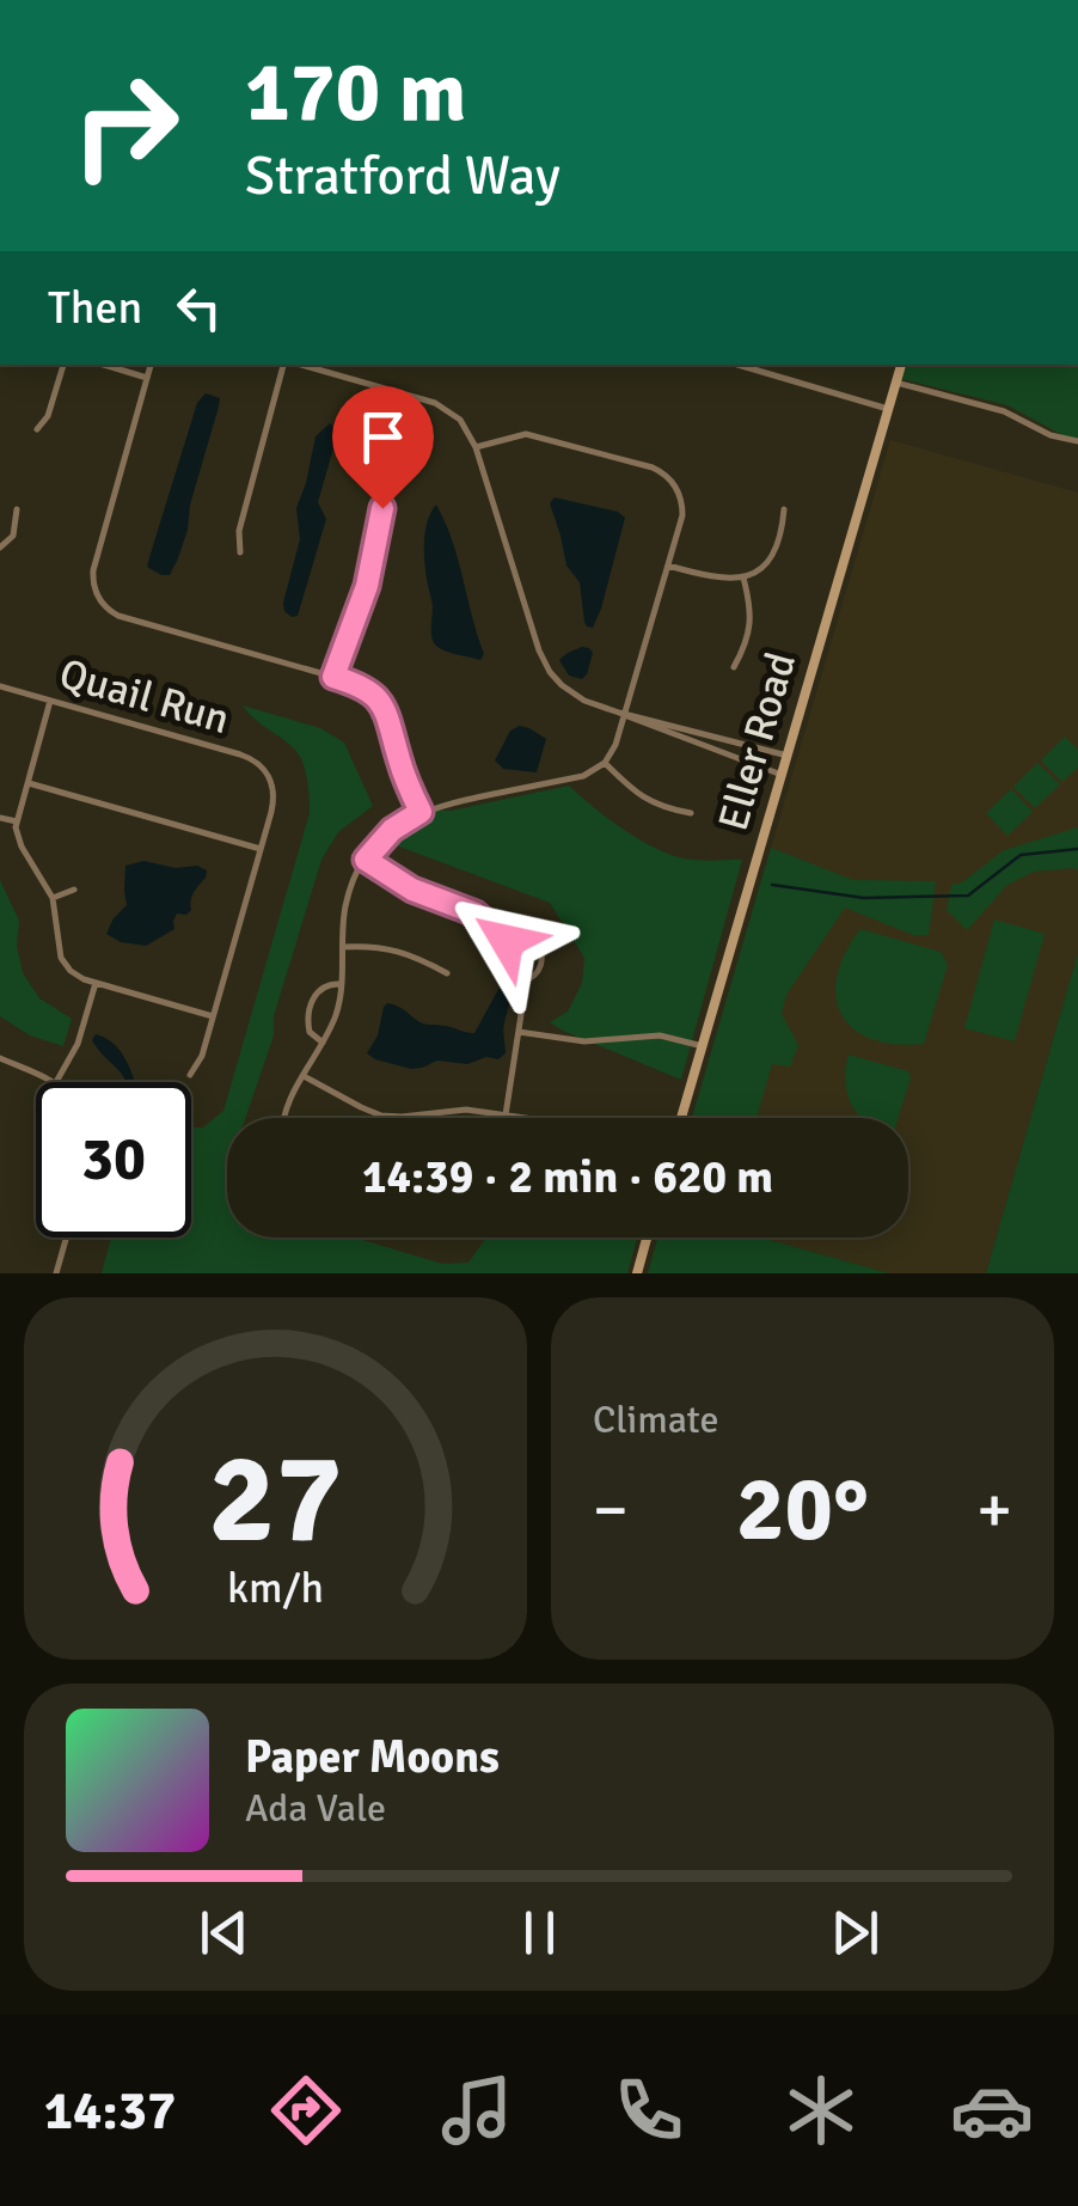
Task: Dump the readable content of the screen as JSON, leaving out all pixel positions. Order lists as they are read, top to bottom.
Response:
{
  "streets": {
    "street": ["Quail Run", "Eller Road"]
  },
  "page": {
    "turn": ["170 m", "Stratford Way"],
    "then": "Then",
    "limit": "30",
    "trip": "14:39 · 2 min · 620 m",
    "tile": "Climate",
    "heat": ["−", "20°", "+"],
    "song": ["Paper Moons", "Ada Vale"],
    "tabs": "14:37",
    "gauge": ["27", "km/h"]
  }
}
